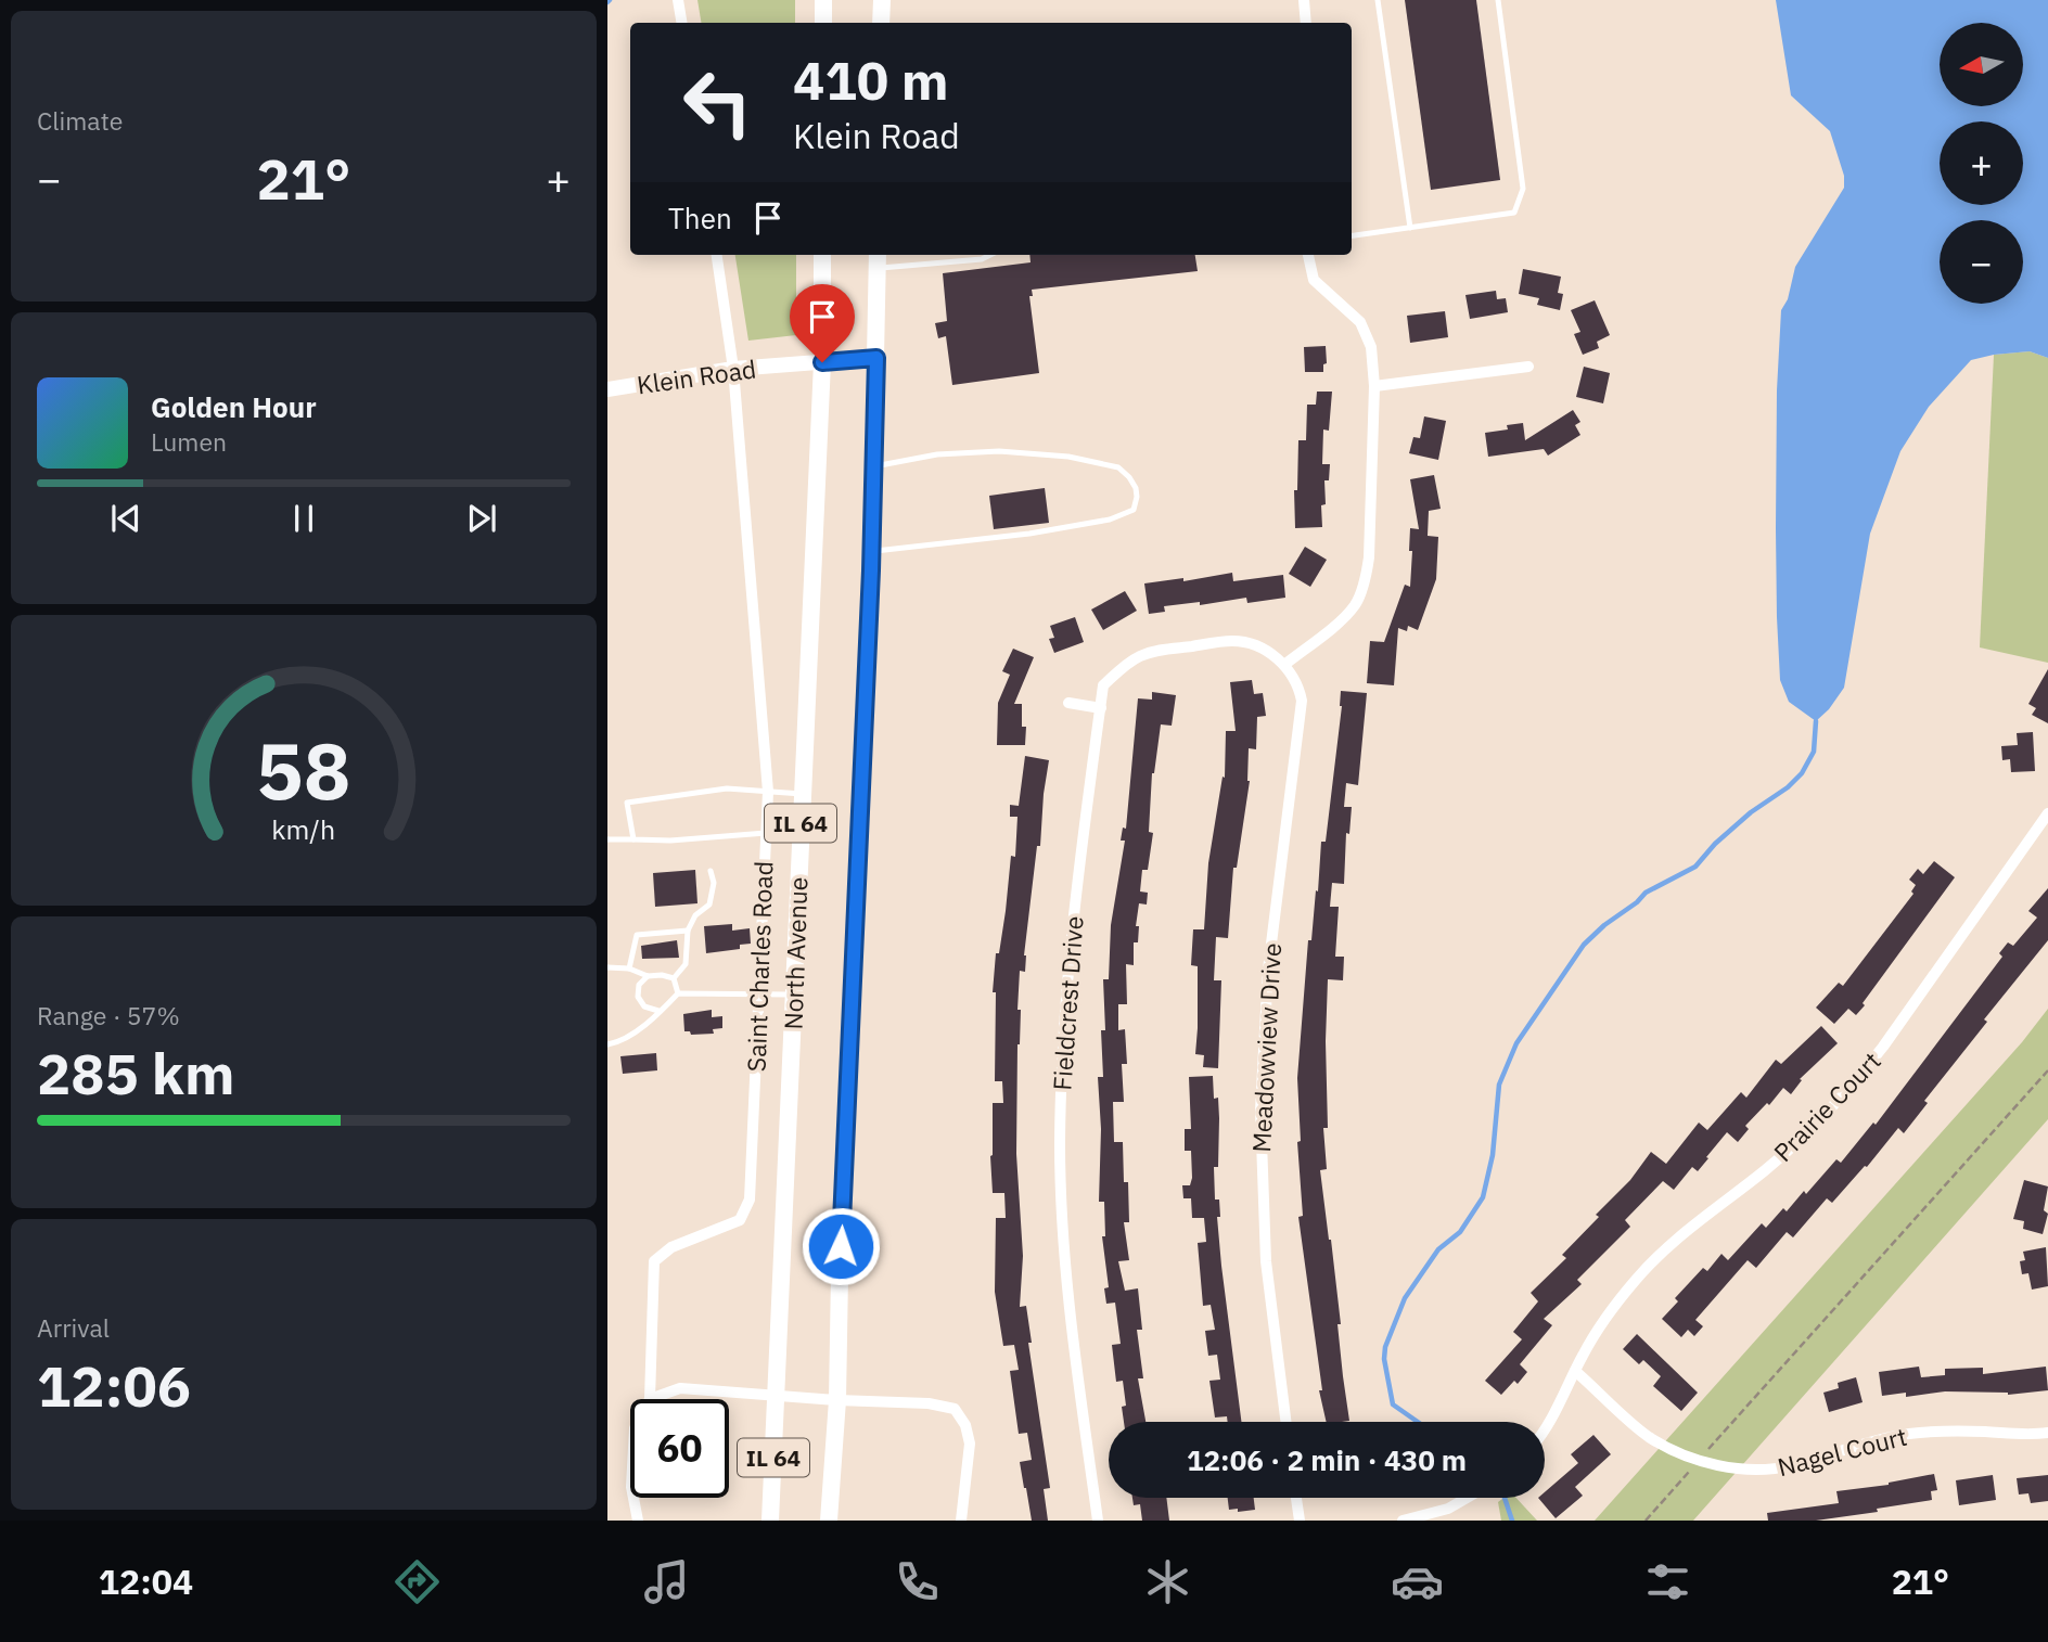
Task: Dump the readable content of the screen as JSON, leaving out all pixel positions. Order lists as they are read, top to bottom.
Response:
{
  "streets": {
    "main road": ["IL 64", "North Avenue"],
    "street": [
      "Klein Road",
      "Saint Charles Road",
      "Fieldcrest Drive",
      "Meadowview Drive",
      "Prairie Court",
      "Nagel Court"
    ]
  },
  "crossings": [
    ["Klein Road", "IL 64"],
    ["Klein Road", "North Avenue"],
    ["Klein Road", "Saint Charles Road"],
    ["Fieldcrest Drive", "Meadowview Drive"],
    ["Prairie Court", "Nagel Court"]
  ],
  "north": "left",
  "page": {
    "tile": [
      "Climate",
      ["Range · 57%", "285 km"],
      ["Arrival", "12:06"]
    ],
    "map_buttons": ["+", "−"],
    "turn": ["410 m", "Klein Road"],
    "heat": ["−", "21°", "+"],
    "then": "Then",
    "song": ["Golden Hour", "Lumen"],
    "limit": "60",
    "trip": "12:06 · 2 min · 430 m",
    "tabs": ["12:04", "21°"],
    "gauge": ["58", "km/h"]
  }
}
